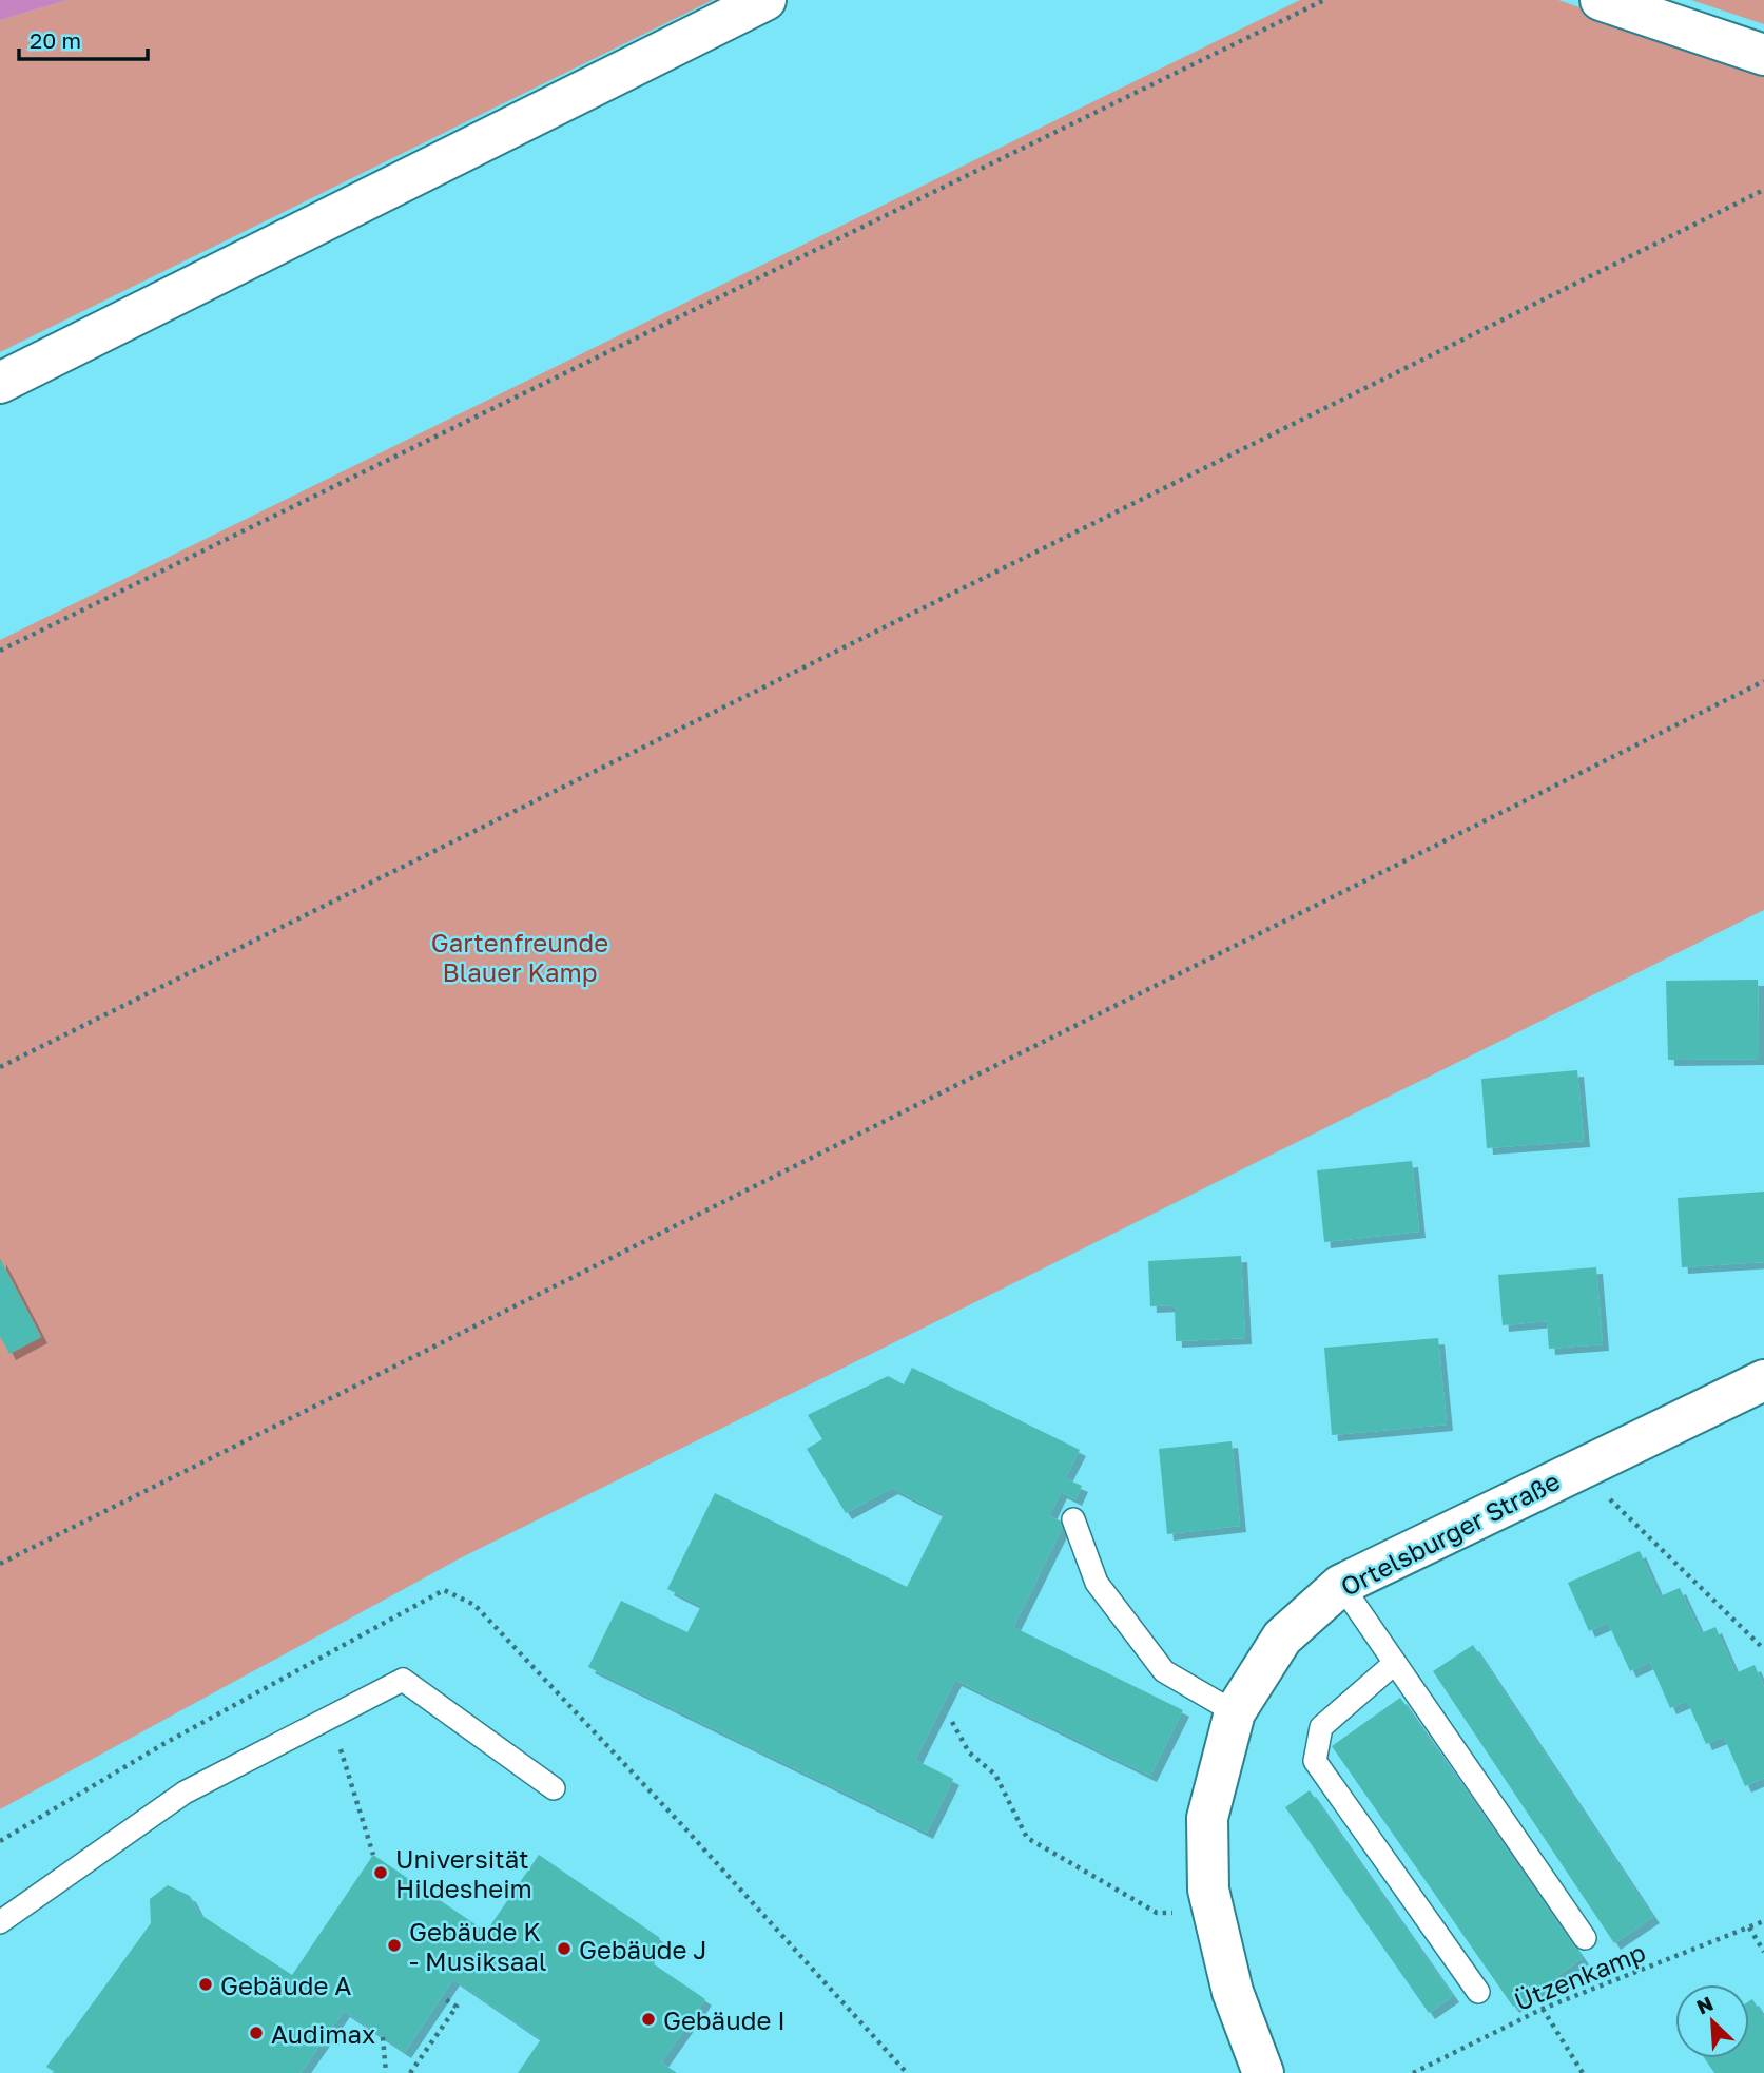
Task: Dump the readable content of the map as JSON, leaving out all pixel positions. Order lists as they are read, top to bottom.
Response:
{
  "streets": {
    "street": ["Ortelsburger Straße"],
    "path": ["Ützenkamp"]
  },
  "parks": ["Gartenfreunde Blauer Kamp"],
  "places": [
    "Universität Hildesheim",
    "Gebäude K - Musiksaal",
    "Gebäude J",
    "Gebäude A",
    "Gebäude I",
    "Audimax"
  ],
  "scale_bar": "20 m",
  "north": "top left"
}
